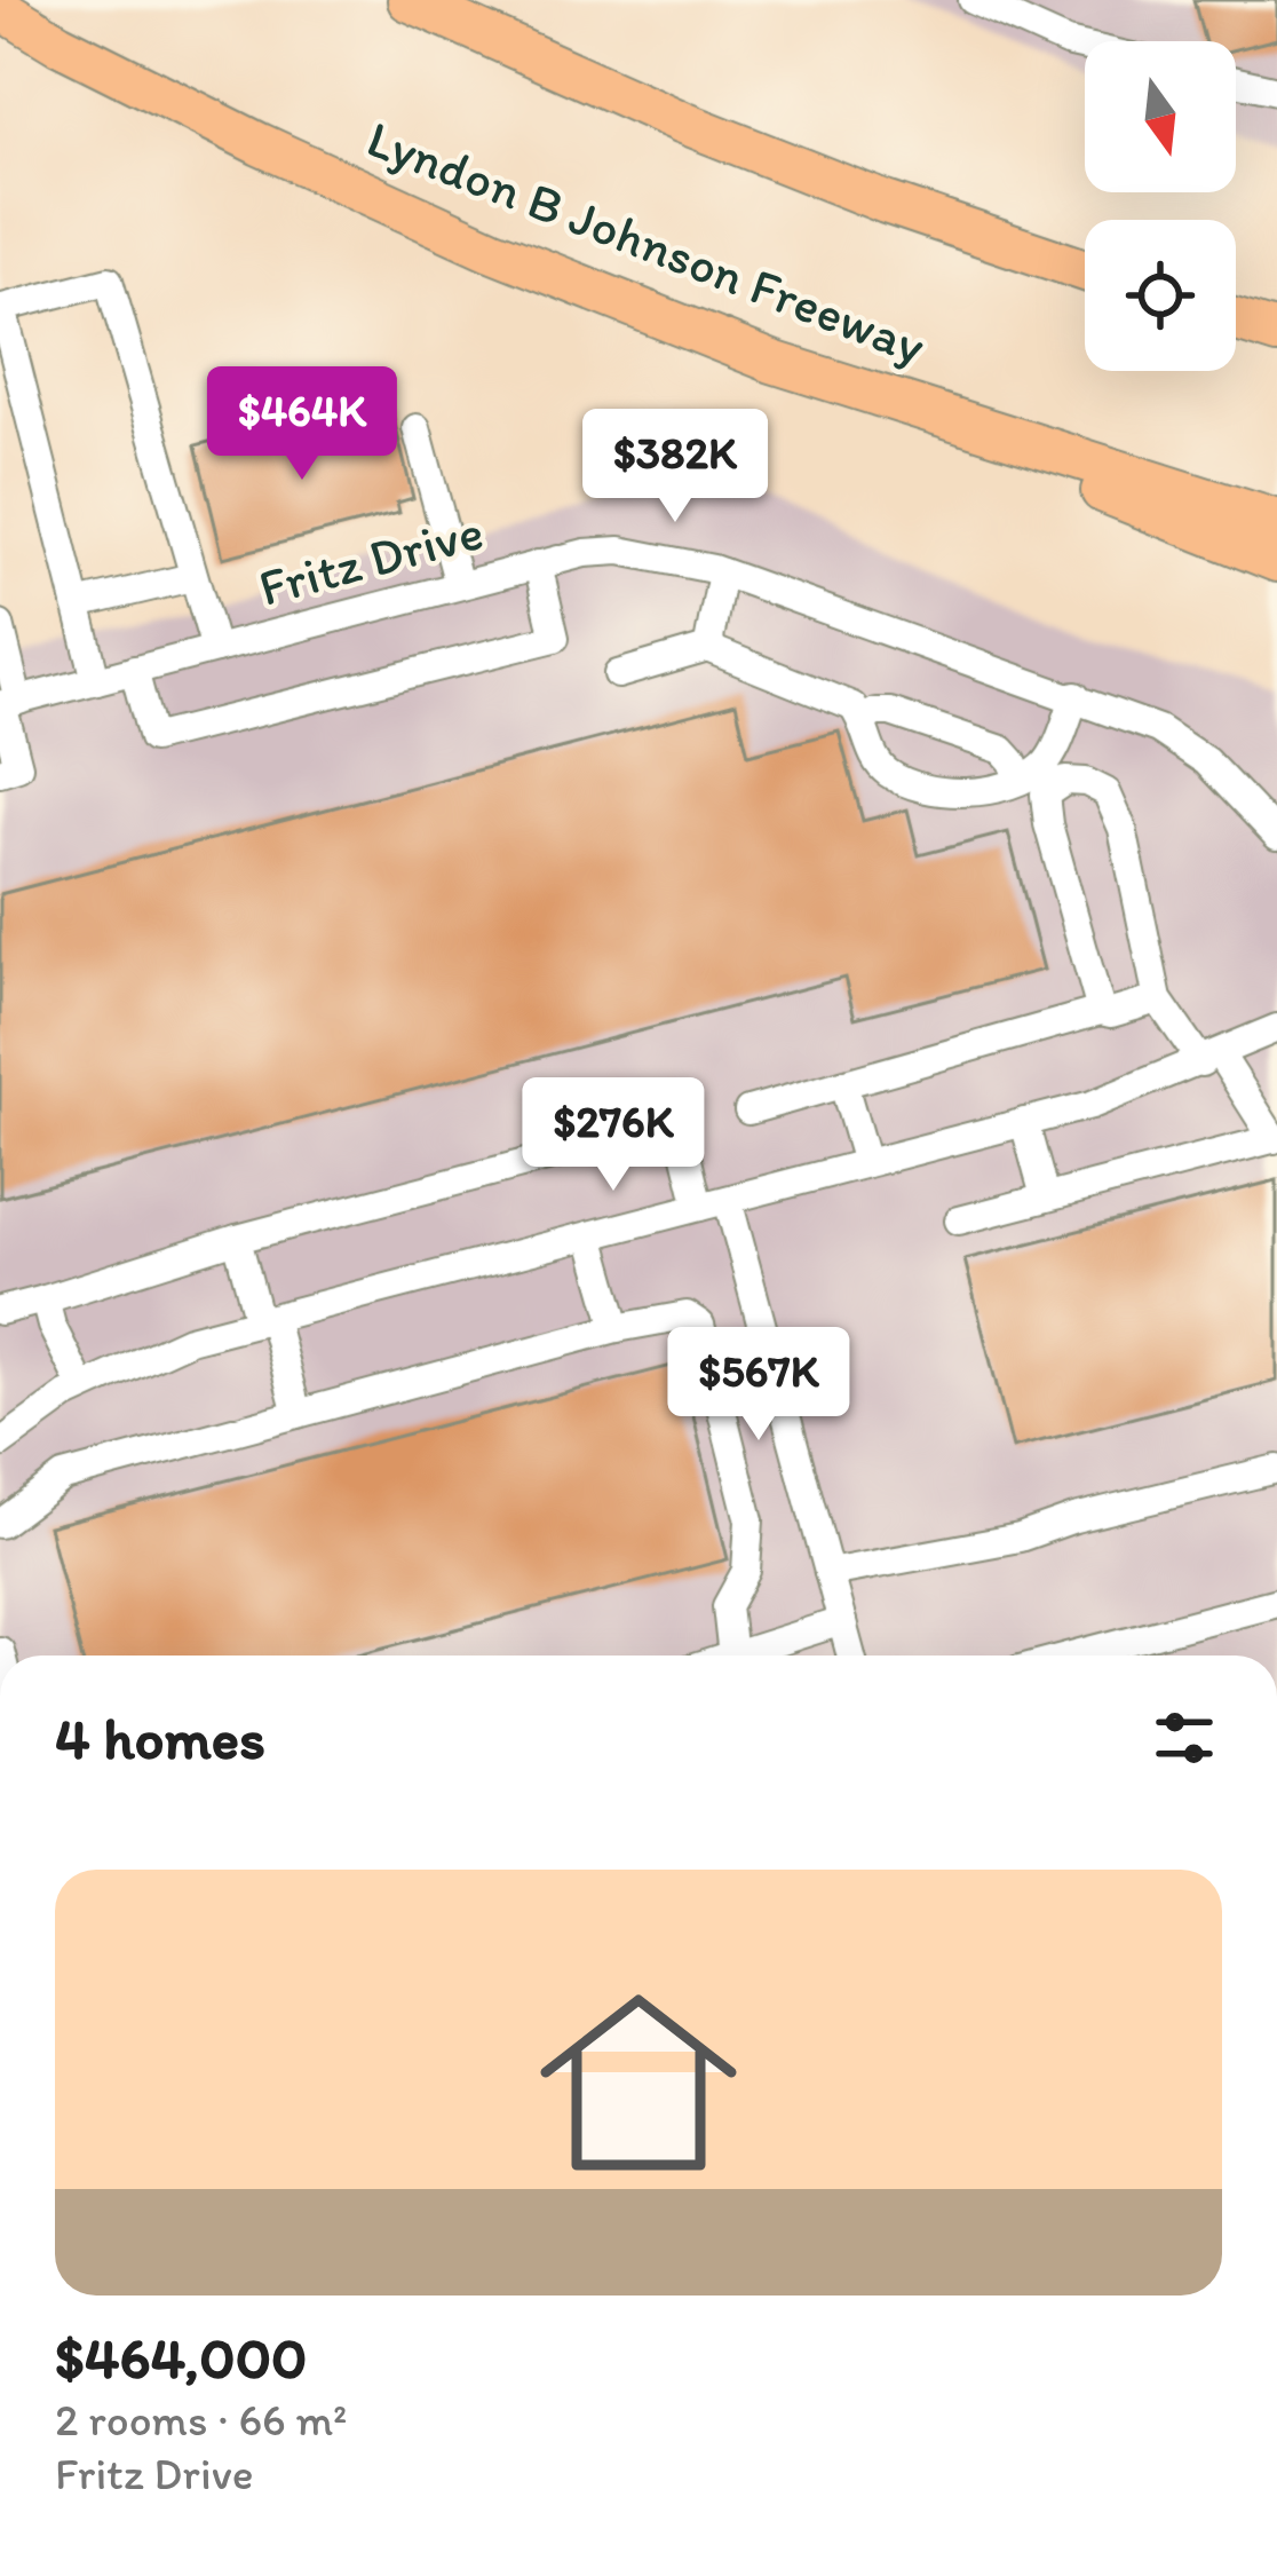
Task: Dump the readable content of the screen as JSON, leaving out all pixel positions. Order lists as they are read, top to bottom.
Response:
{
  "streets": {
    "highway": ["Lyndon B Johnson Freeway"],
    "street": ["Fritz Drive"]
  },
  "north": "bottom",
  "page": {
    "price": [
      "$464K",
      "$382K",
      "$276K",
      "$567K"
    ],
    "heading": "4 homes",
    "list": [
      {
        "name": "$464,000",
        "note": "2 rooms · 66 m² · Fritz Drive"
      }
    ]
  }
}
